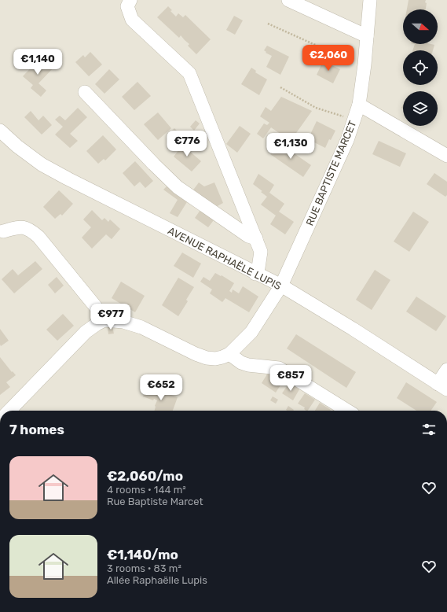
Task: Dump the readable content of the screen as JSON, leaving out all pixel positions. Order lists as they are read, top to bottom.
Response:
{
  "streets": {
    "street": ["RUE BAPTISTE MARCET", "AVENUE RAPHAËLE LUPIS"]
  },
  "crossings": [
    ["RUE BAPTISTE MARCET", "AVENUE RAPHAËLE LUPIS"]
  ],
  "north": "right",
  "page": {
    "price": [
      "€2,060",
      "€1,140",
      "€776",
      "€1,130",
      "€977",
      "€857",
      "€652"
    ],
    "heading": "7 homes",
    "list": [
      {
        "name": "€2,060/mo",
        "note": "4 rooms · 144 m² · Rue Baptiste Marcet"
      },
      {
        "name": "€1,140/mo",
        "note": "3 rooms · 83 m² · Allée Raphaëlle Lupis"
      }
    ]
  }
}
